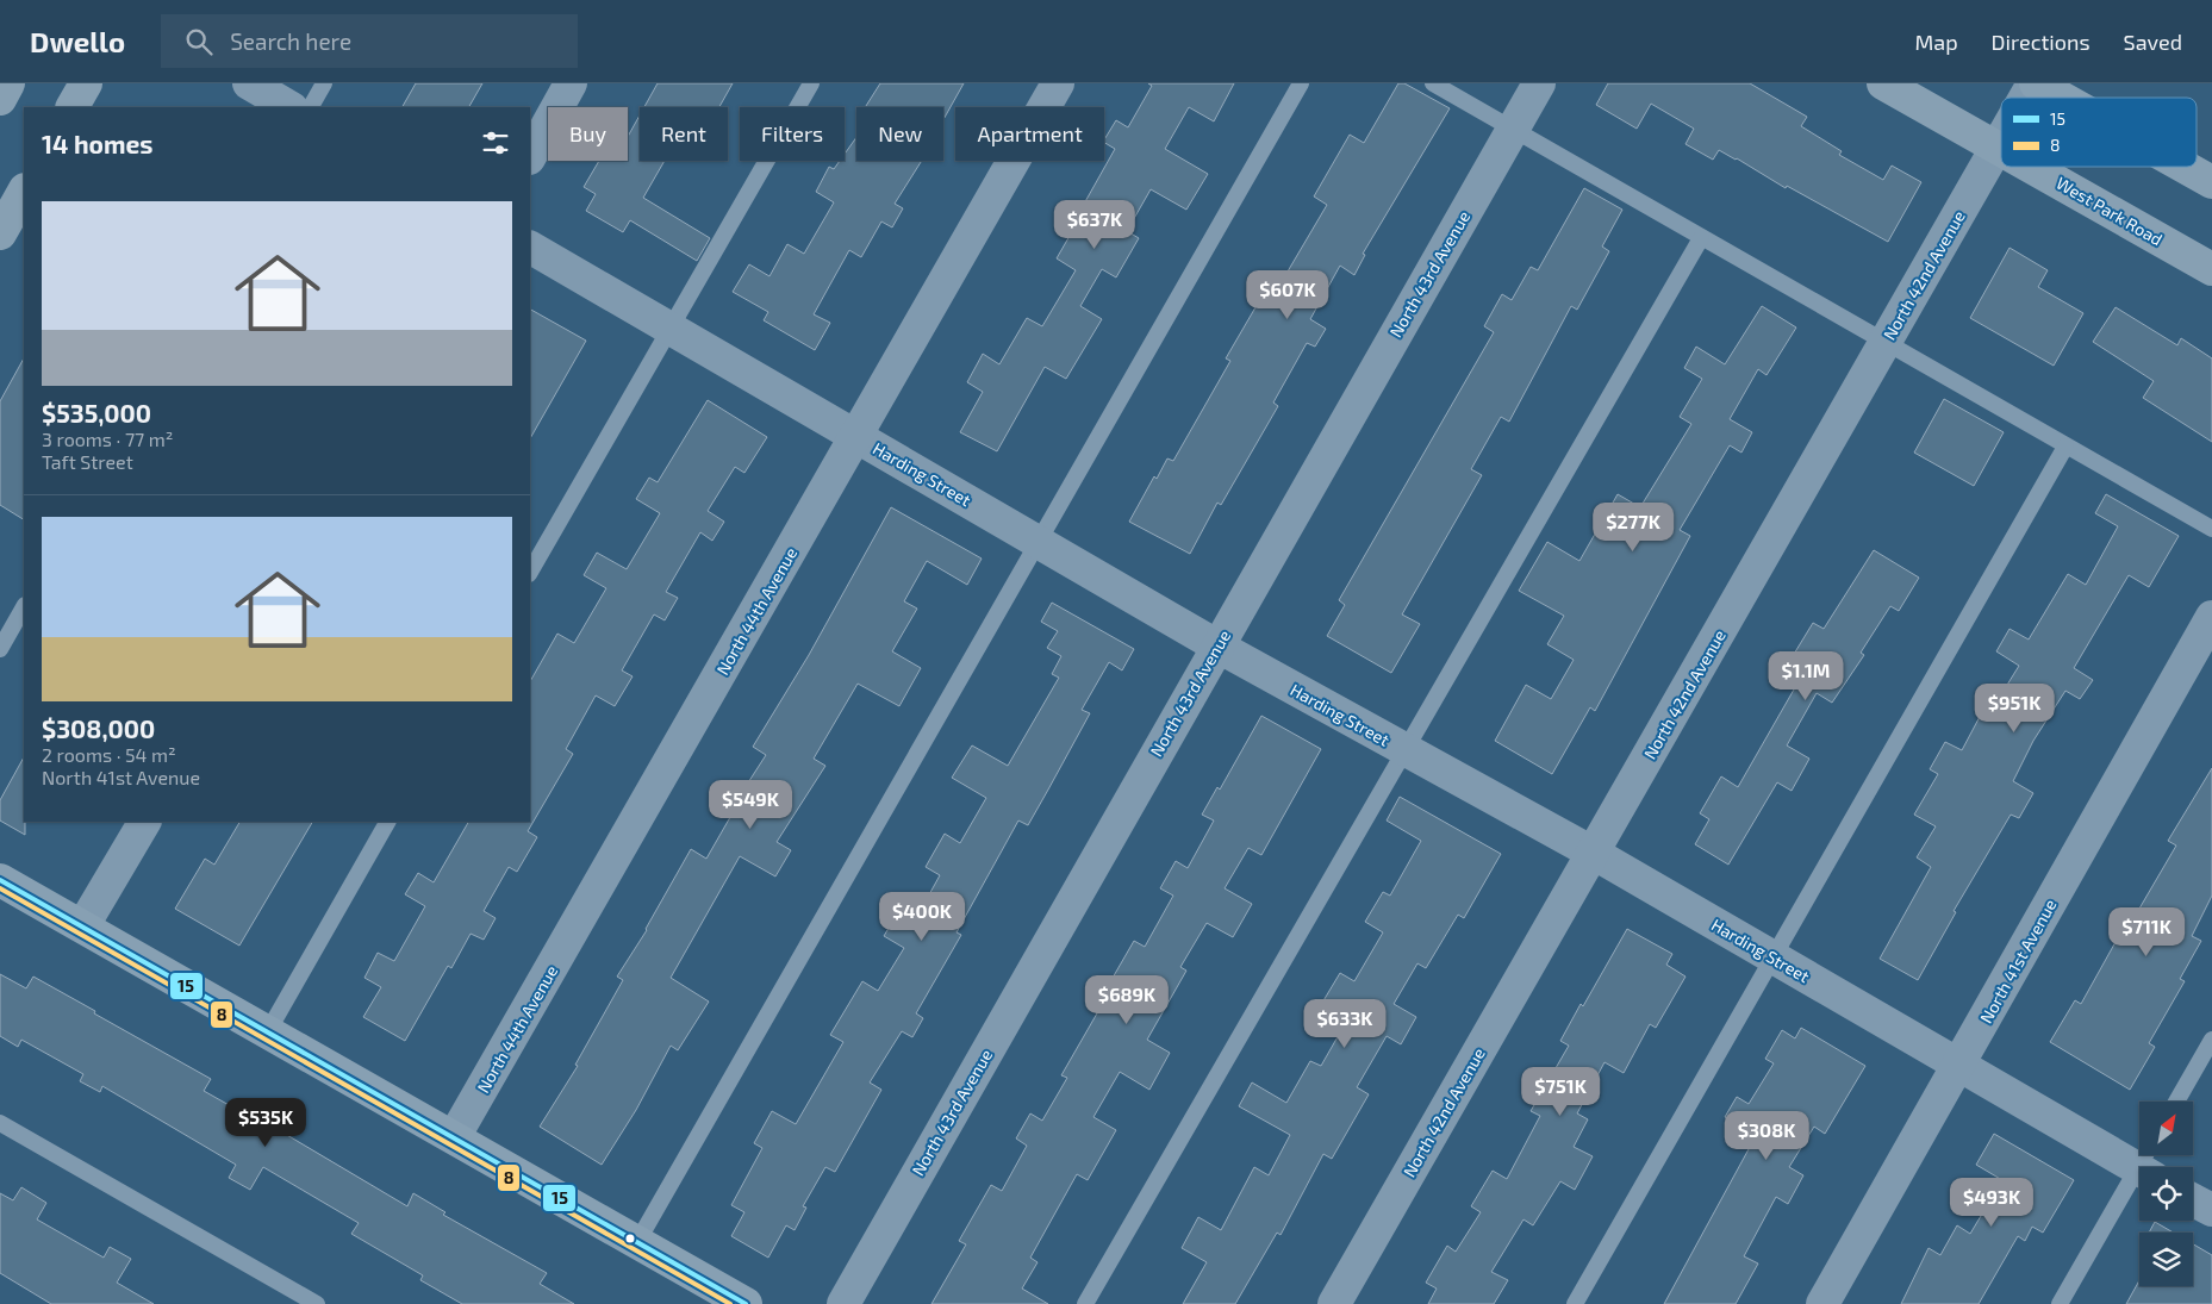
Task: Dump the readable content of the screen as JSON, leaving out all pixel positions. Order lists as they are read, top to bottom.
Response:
{
  "streets": {
    "street": [
      "West Park Road",
      "North 43rd Avenue",
      "North 42nd Avenue",
      "Harding Street",
      "North 44th Avenue",
      "North 41st Avenue"
    ]
  },
  "crossings": [
    ["West Park Road", "North 42nd Avenue"],
    ["North 43rd Avenue", "Harding Street"],
    ["North 42nd Avenue", "Harding Street"],
    ["Harding Street", "North 44th Avenue"],
    ["Harding Street", "North 41st Avenue"]
  ],
  "lines": ["transit line 15", "transit line 8"],
  "legend": ["15", "8"],
  "north": "top right",
  "page": {
    "header": "Dwello",
    "search": "Search here",
    "nav": ["Map", "Directions", "Saved"],
    "chip": [
      "Buy",
      "Rent",
      "Filters",
      "New",
      "Apartment"
    ],
    "heading": "14 homes",
    "list": [
      {
        "name": "$535,000",
        "note": "3 rooms · 77 m² · Taft Street"
      },
      {
        "name": "$308,000",
        "note": "2 rooms · 54 m² · North 41st Avenue"
      }
    ],
    "price": [
      "$637K",
      "$607K",
      "$277K",
      "$1.1M",
      "$951K",
      "$549K",
      "$400K",
      "$711K",
      "$689K",
      "$633K",
      "$751K",
      "$535K",
      "$308K",
      "$493K"
    ]
  }
}
